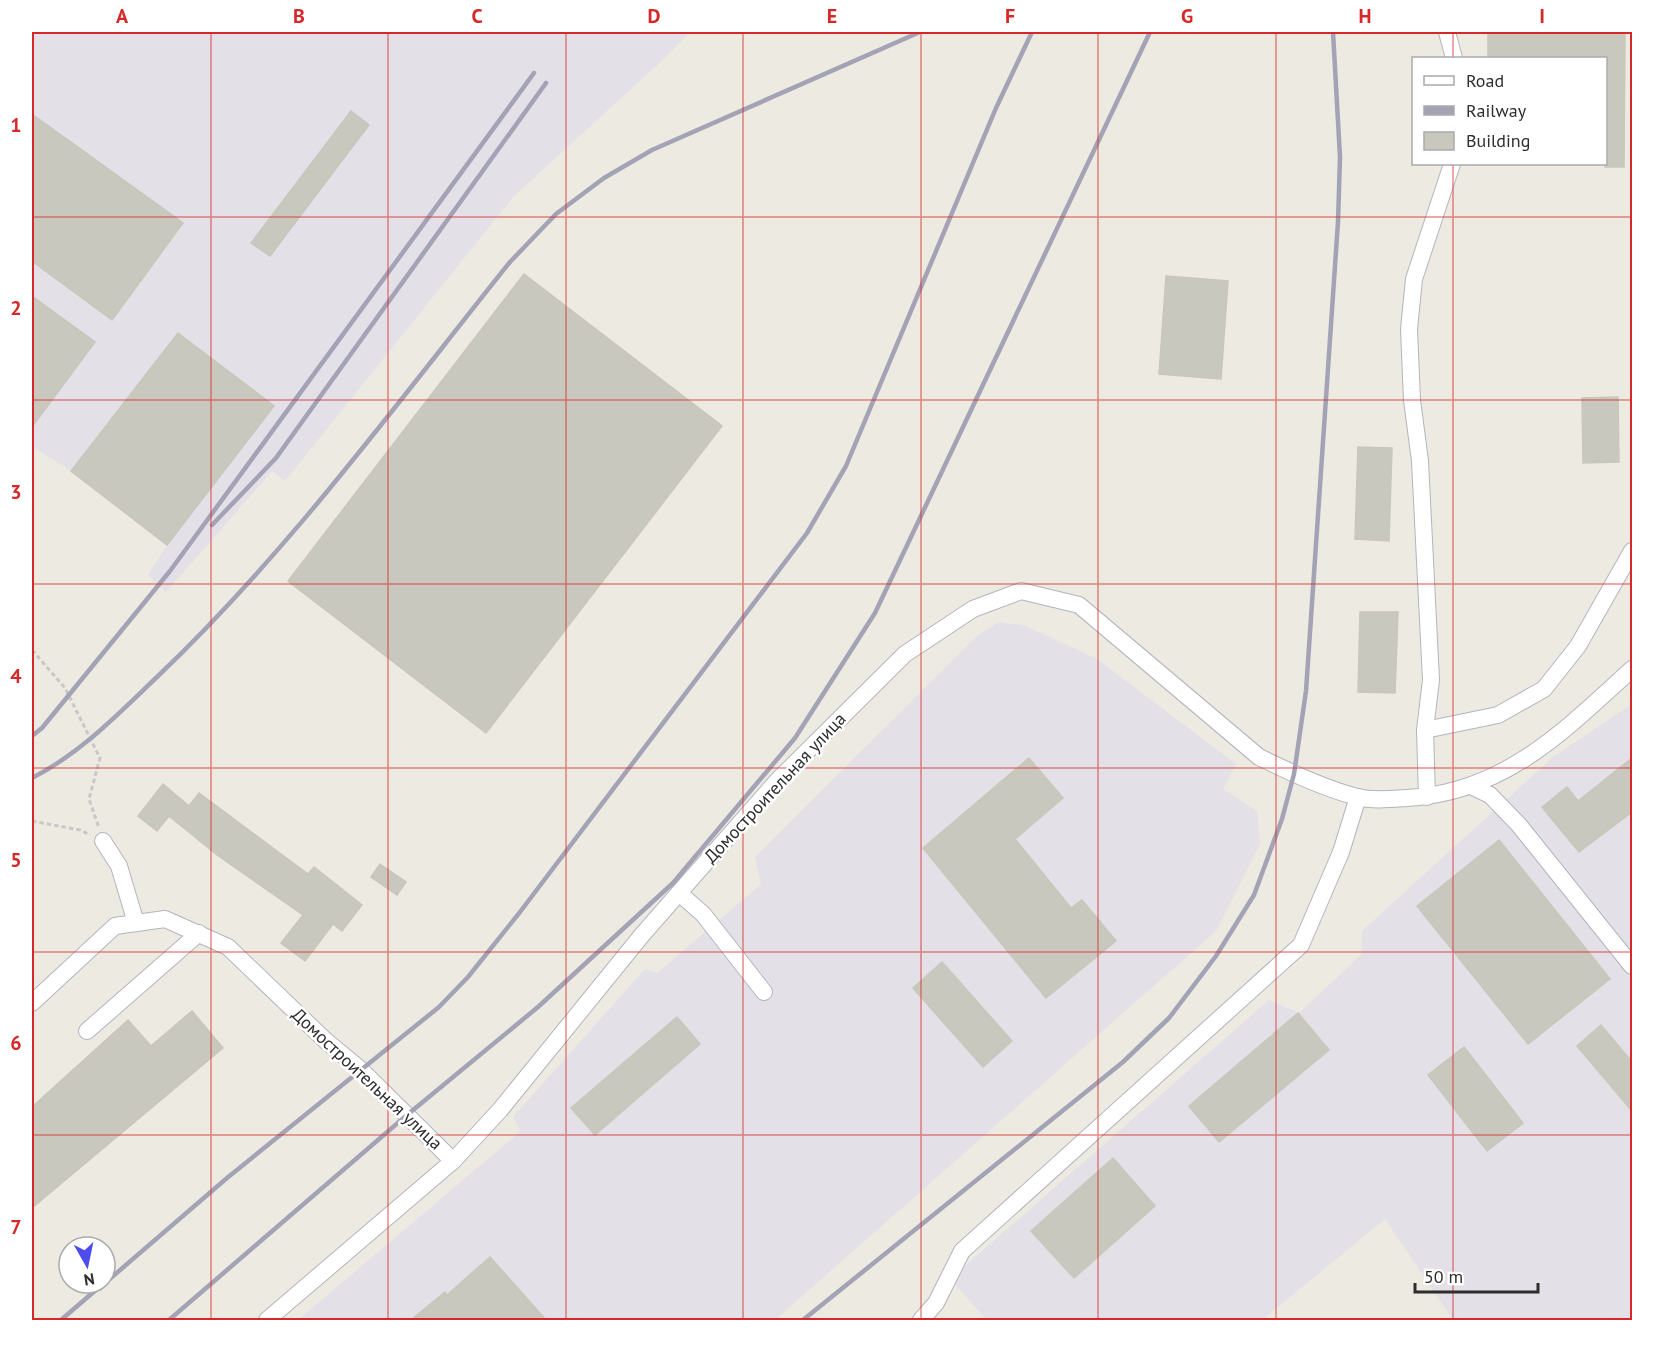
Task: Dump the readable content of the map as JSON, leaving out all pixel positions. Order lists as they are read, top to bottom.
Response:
{
  "streets": {
    "street": ["Домостроительная улица"]
  },
  "legend": ["Road", "Railway", "Building"],
  "scale_bar": "50 m",
  "north": "bottom",
  "grid": {
    "columns": [
      "A",
      "B",
      "C",
      "D",
      "E",
      "F",
      "G",
      "H",
      "I"
    ],
    "rows": [
      "1",
      "2",
      "3",
      "4",
      "5",
      "6",
      "7"
    ]
  }
}
